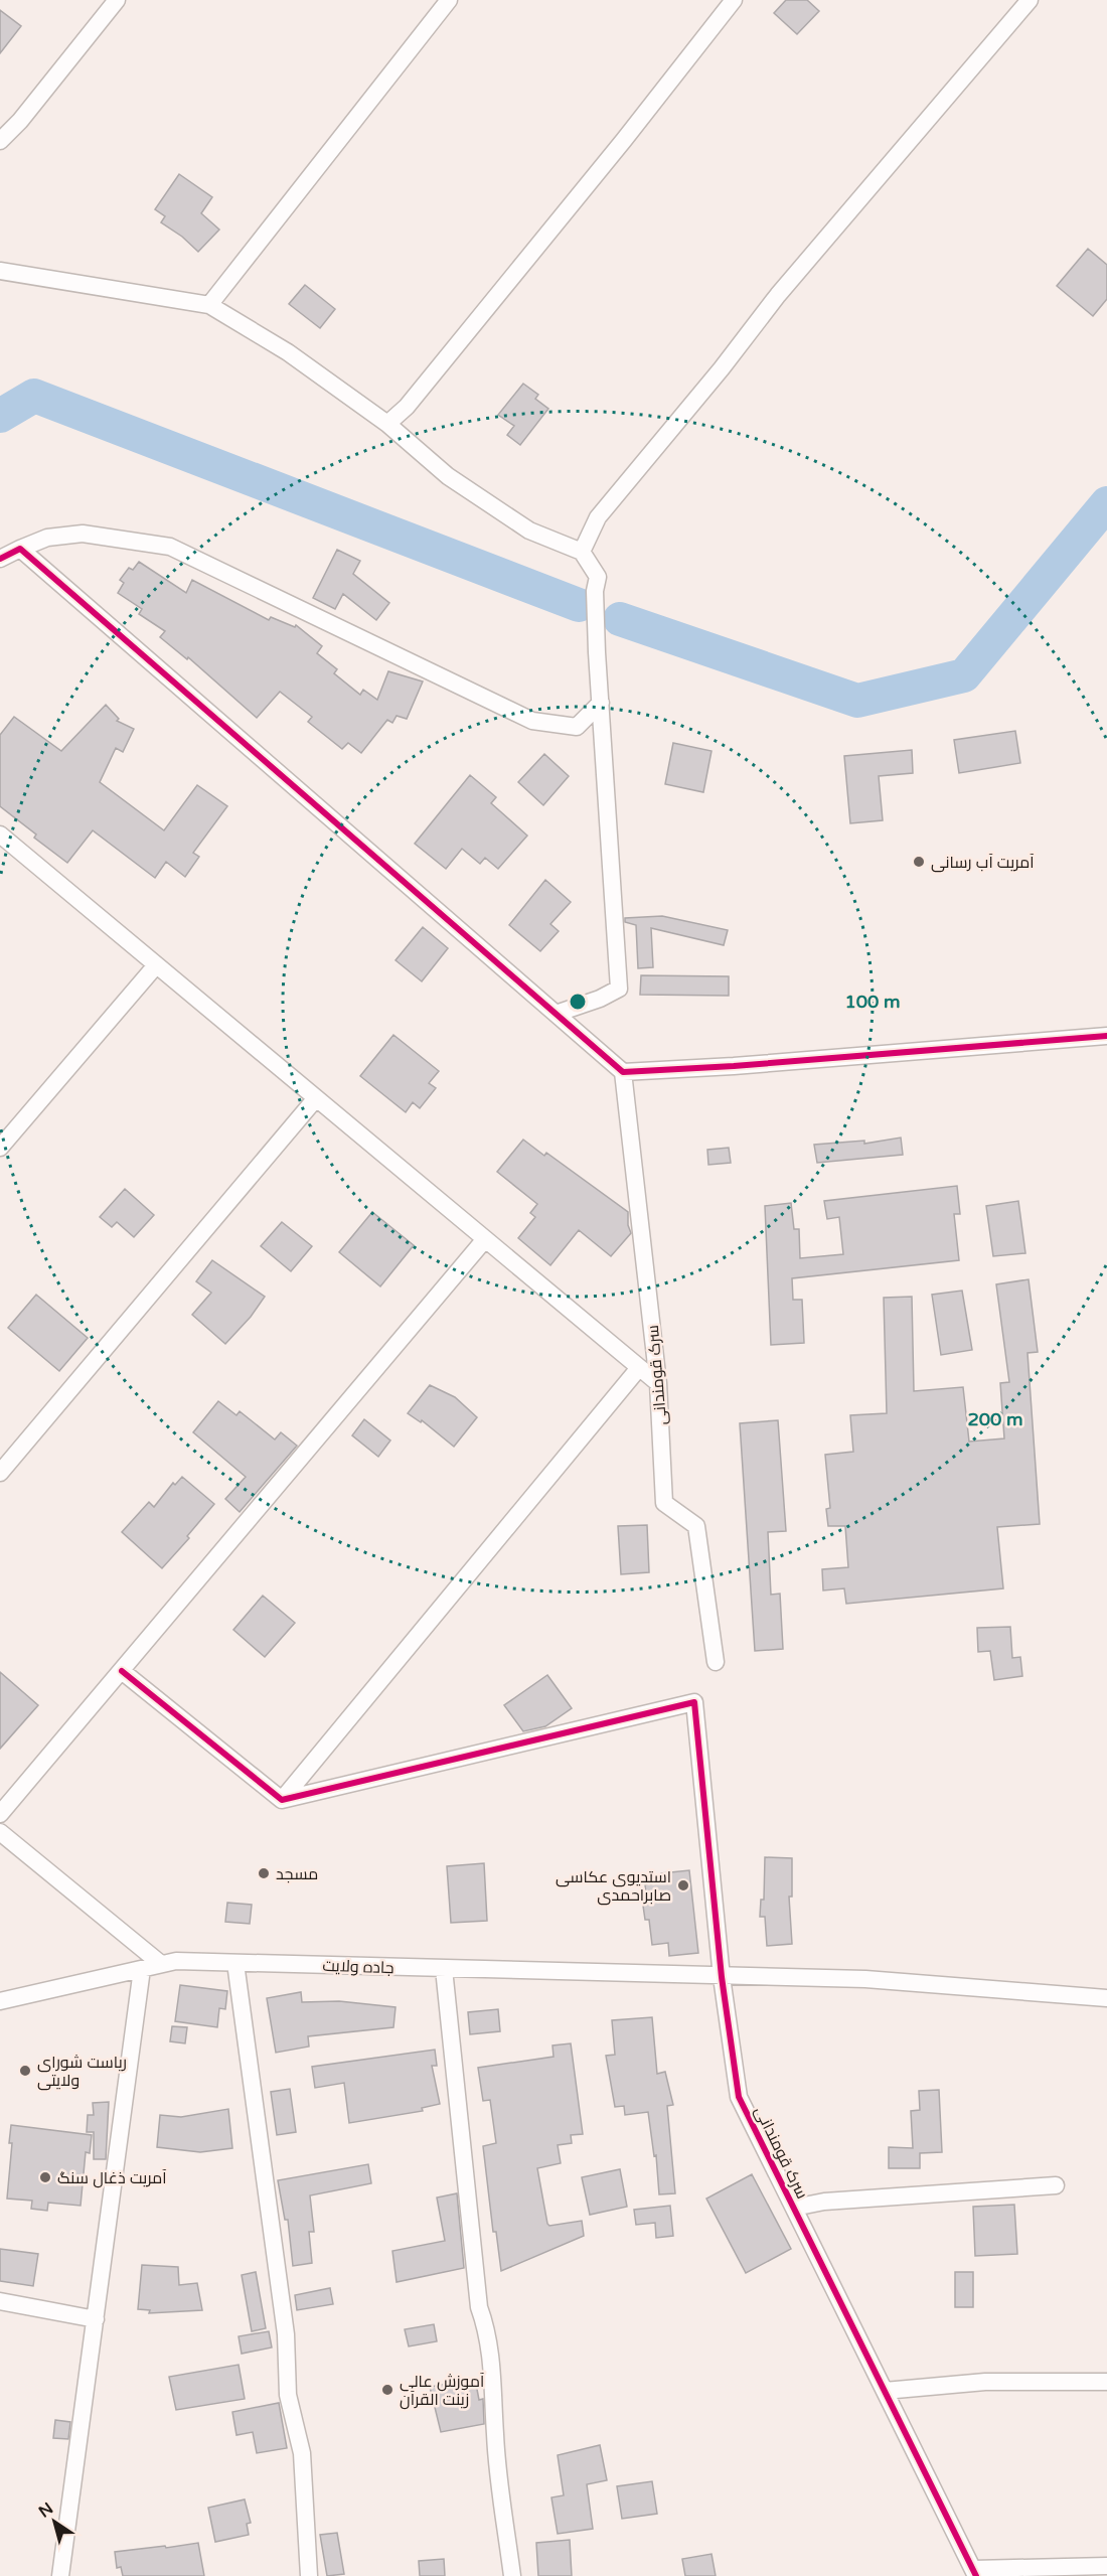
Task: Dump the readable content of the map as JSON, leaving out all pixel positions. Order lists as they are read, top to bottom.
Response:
{
  "streets": {
    "street": ["سرک قومندانی", "جاده ولایت"]
  },
  "crossings": [
    ["سرک قومندانی", "جاده ولایت"]
  ],
  "places": [
    "آمریت آب رسانی",
    "مسجد",
    "استدیوی عکاسی صابراحمدی",
    "ریاست شورای ولایتی",
    "آمریت ذغال سنگ",
    "آموزش عالی زینت القرآن"
  ],
  "north": "top left",
  "rings": ["100 m", "200 m"]
}
